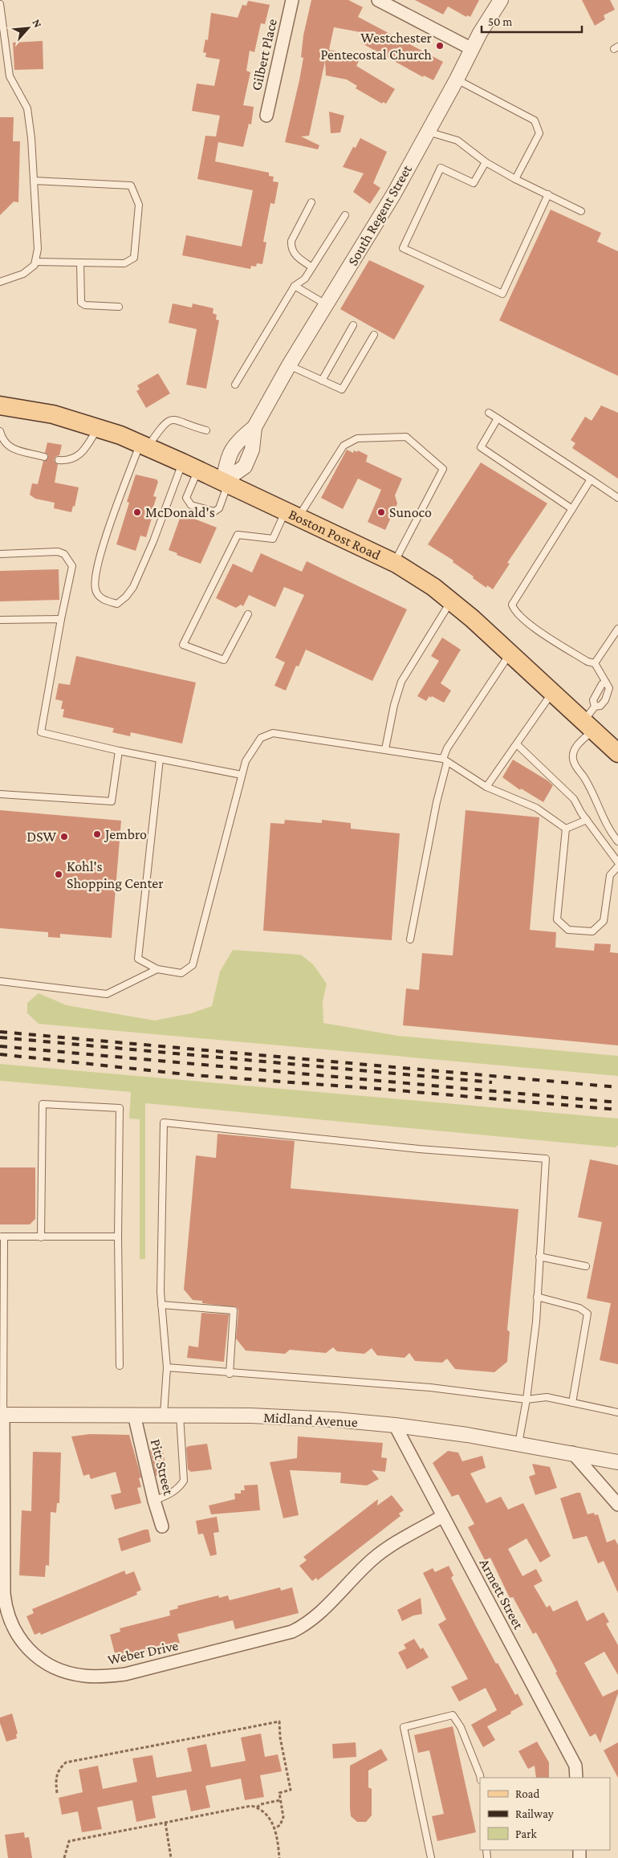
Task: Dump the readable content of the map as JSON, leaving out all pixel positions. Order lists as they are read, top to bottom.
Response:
{
  "streets": {
    "main road": ["Boston Post Road"],
    "street": [
      "Gilbert Place",
      "South Regent Street",
      "Midland Avenue",
      "Pitt Street",
      "Armett Street",
      "Weber Drive"
    ]
  },
  "crossings": [
    ["South Regent Street", "Boston Post Road"],
    ["Midland Avenue", "Pitt Street"],
    ["Midland Avenue", "Armett Street"],
    ["Midland Avenue", "Weber Drive"],
    ["Armett Street", "Weber Drive"]
  ],
  "places": [
    "Westchester Pentecostal Church",
    "McDonald's",
    "Sunoco",
    "Jembro",
    "DSW",
    "Kohl's Shopping Center"
  ],
  "legend": ["Road", "Railway", "Park"],
  "scale_bar": "50 m",
  "north": "top right"
}
